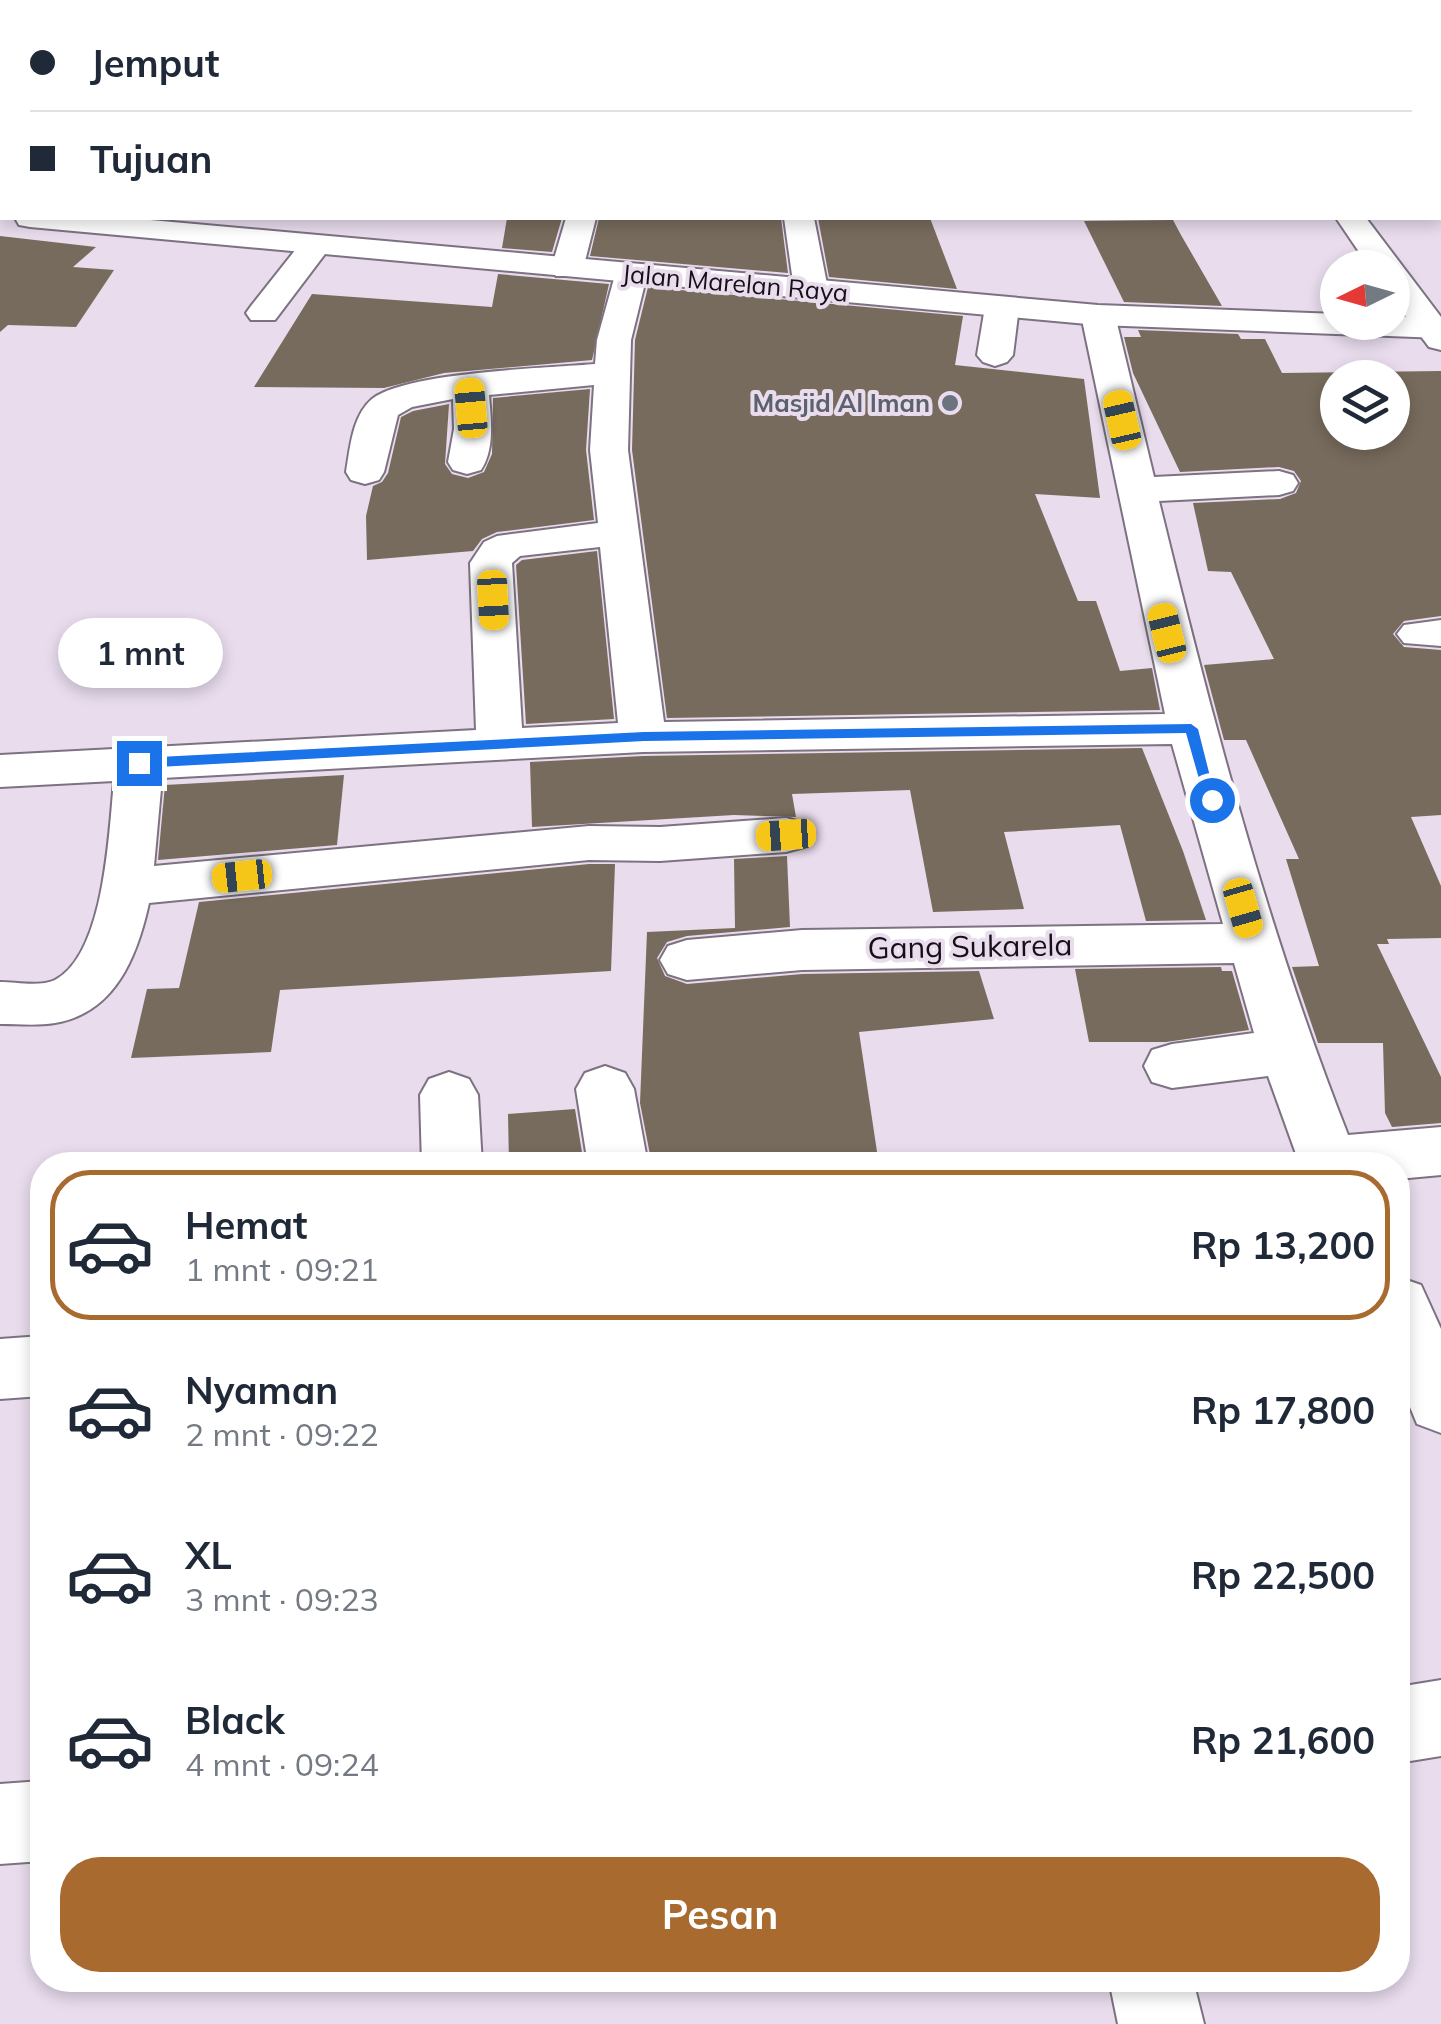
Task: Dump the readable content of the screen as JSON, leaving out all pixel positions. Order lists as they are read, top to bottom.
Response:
{
  "streets": {
    "street": ["Jalan Marelan Raya", "Gang Sukarela"]
  },
  "places": ["Masjid Al Iman"],
  "north": "left",
  "page": {
    "banner": ["Jemput", "Tujuan"],
    "bubble": "1 mnt",
    "list": [
      {
        "name": "Hemat",
        "note": "1 mnt · 09:21",
        "value": "Rp 13,200"
      },
      {
        "name": "Nyaman",
        "note": "2 mnt · 09:22",
        "value": "Rp 17,800"
      },
      {
        "name": "XL",
        "note": "3 mnt · 09:23",
        "value": "Rp 22,500"
      },
      {
        "name": "Black",
        "note": "4 mnt · 09:24",
        "value": "Rp 21,600"
      }
    ],
    "buttons": "Pesan"
  }
}
